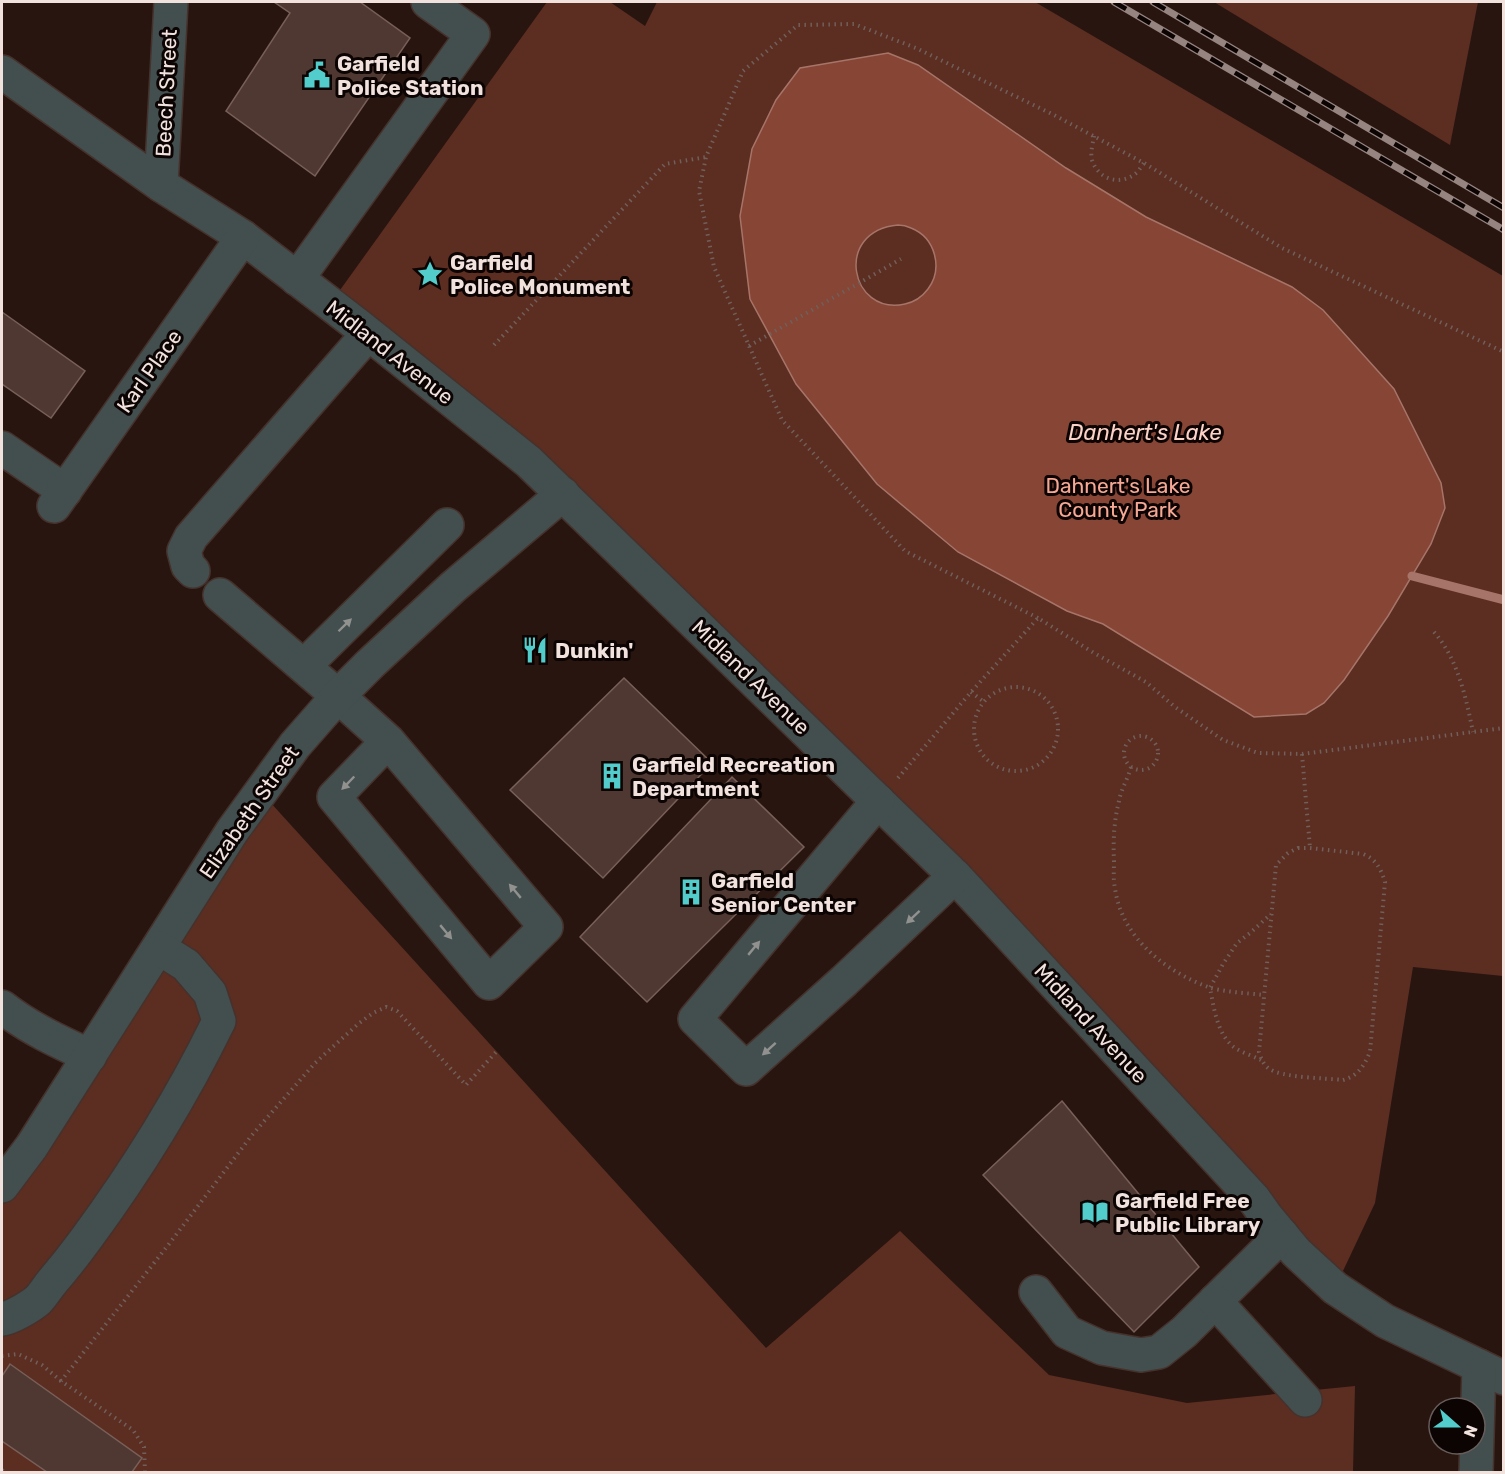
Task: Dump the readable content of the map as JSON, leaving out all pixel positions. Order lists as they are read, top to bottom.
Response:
{
  "streets": {
    "street": [
      "Beech Street",
      "Midland Avenue",
      "Karl Place",
      "Elizabeth Street"
    ]
  },
  "crossings": [
    ["Beech Street", "Midland Avenue"],
    ["Midland Avenue", "Karl Place"],
    ["Midland Avenue", "Elizabeth Street"]
  ],
  "water": ["Danhert's Lake"],
  "parks": ["Dahnert's Lake County Park"],
  "places": {
    "public building": ["Garfield Police Station"],
    "place": ["Garfield Police Monument"],
    "restaurant": ["Dunkin'"],
    "building": ["Garfield Recreation Department", "Garfield Senior Center"],
    "library": ["Garfield Free Public Library"]
  },
  "north": "right"
}
